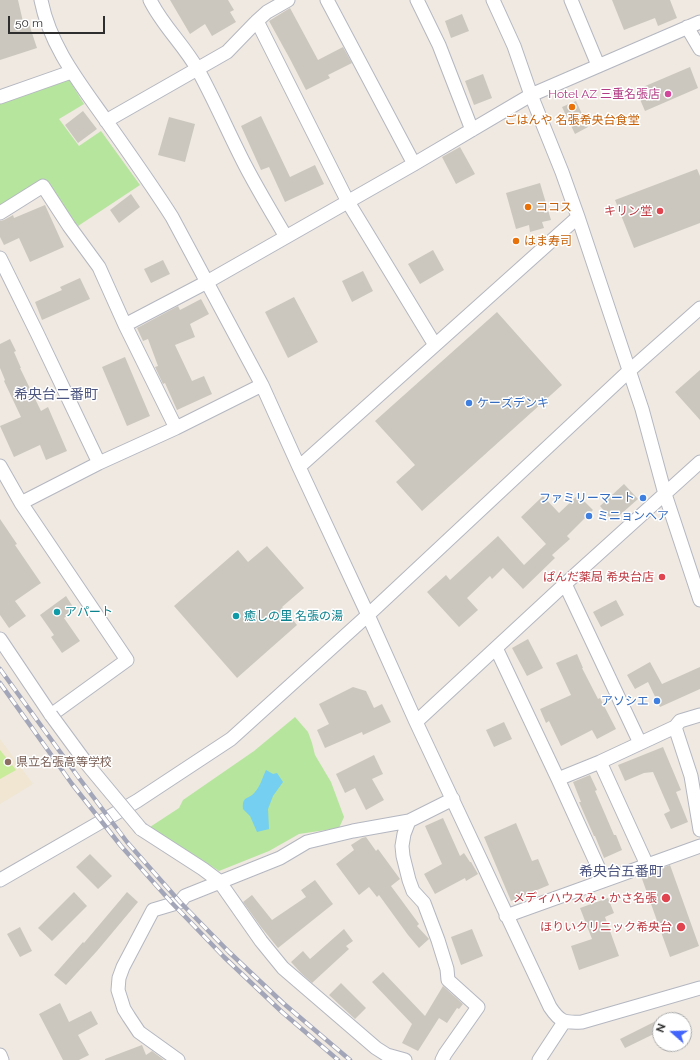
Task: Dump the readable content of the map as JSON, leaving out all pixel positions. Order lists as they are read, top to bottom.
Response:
{
  "districts": ["希央台二番町", "希央台五番町"],
  "places": [
    "Hotel AZ 三重名張店",
    "ごはんや 名張希央台食堂",
    "ココス",
    "キリン堂",
    "はま寿司",
    "ケーズデンキ",
    "ファミリーマート",
    "ミニョンヘア",
    "ぱんだ薬局 希央台店",
    "アパート",
    "癒しの里 名張の湯",
    "アソシエ",
    "県立名張高等学校",
    "メディハウスみ・かさ名張",
    "ほりいクリニック希央台"
  ],
  "scale_bar": "50 m",
  "north": "left"
}
